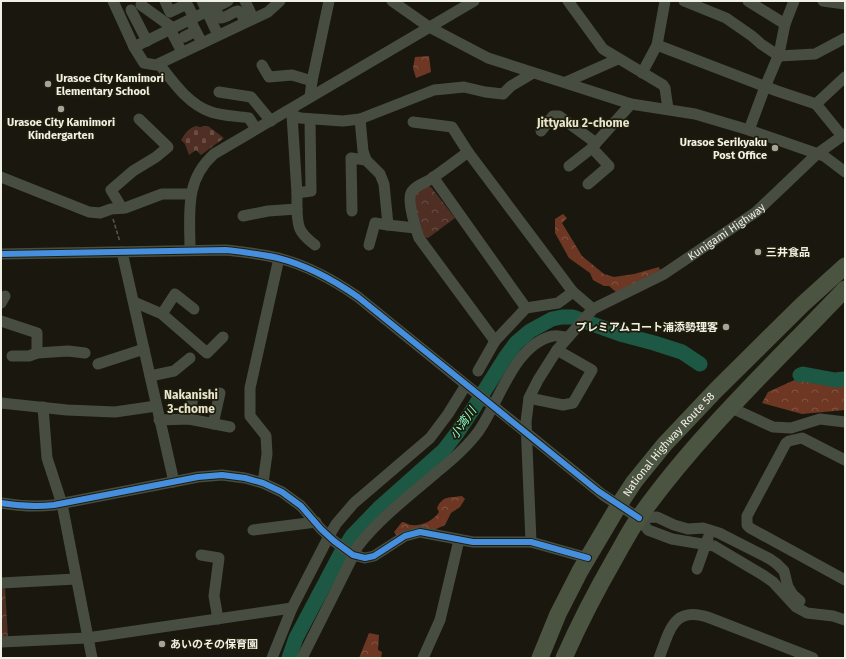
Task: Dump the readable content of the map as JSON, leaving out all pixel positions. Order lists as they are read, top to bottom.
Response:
{
  "streets": {
    "highway": ["National Highway Route 58"],
    "street": ["Kunigami Highway"]
  },
  "districts": ["Jittyaku 2-chome", "Nakanishi 3-chome"],
  "water": ["小湾川"],
  "places": [
    "Urasoe City Kamimori Elementary School",
    "Urasoe City Kamimori Kindergarten",
    "Urasoe Serikyaku Post Office",
    "三井食品",
    "プレミアムコート浦添勢理客",
    "あいのその保育園"
  ]
}
